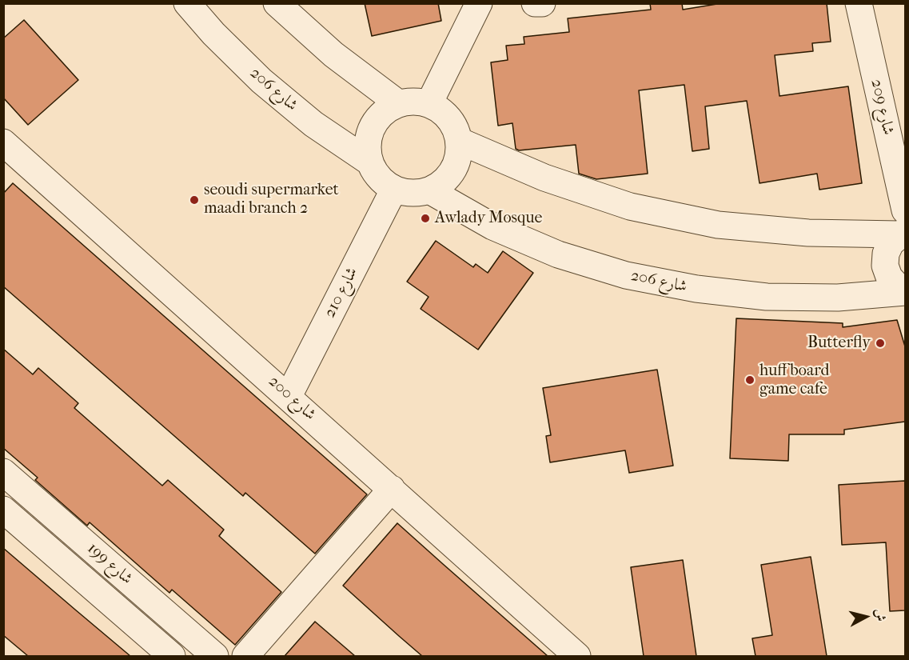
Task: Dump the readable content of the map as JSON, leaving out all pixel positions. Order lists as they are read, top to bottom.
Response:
{
  "streets": {
    "street": [
      "شارع 206",
      "شارع 209",
      "شارع 210",
      "شارع 200",
      "شارع 199"
    ]
  },
  "crossings": [
    ["شارع 206", "شارع 210"],
    ["شارع 210", "شارع 200"]
  ],
  "places": [
    "seoudi supermarket maadi branch 2",
    "Awlady Mosque",
    "Butterfly",
    "huff board game cafe"
  ],
  "north": "right"
}
